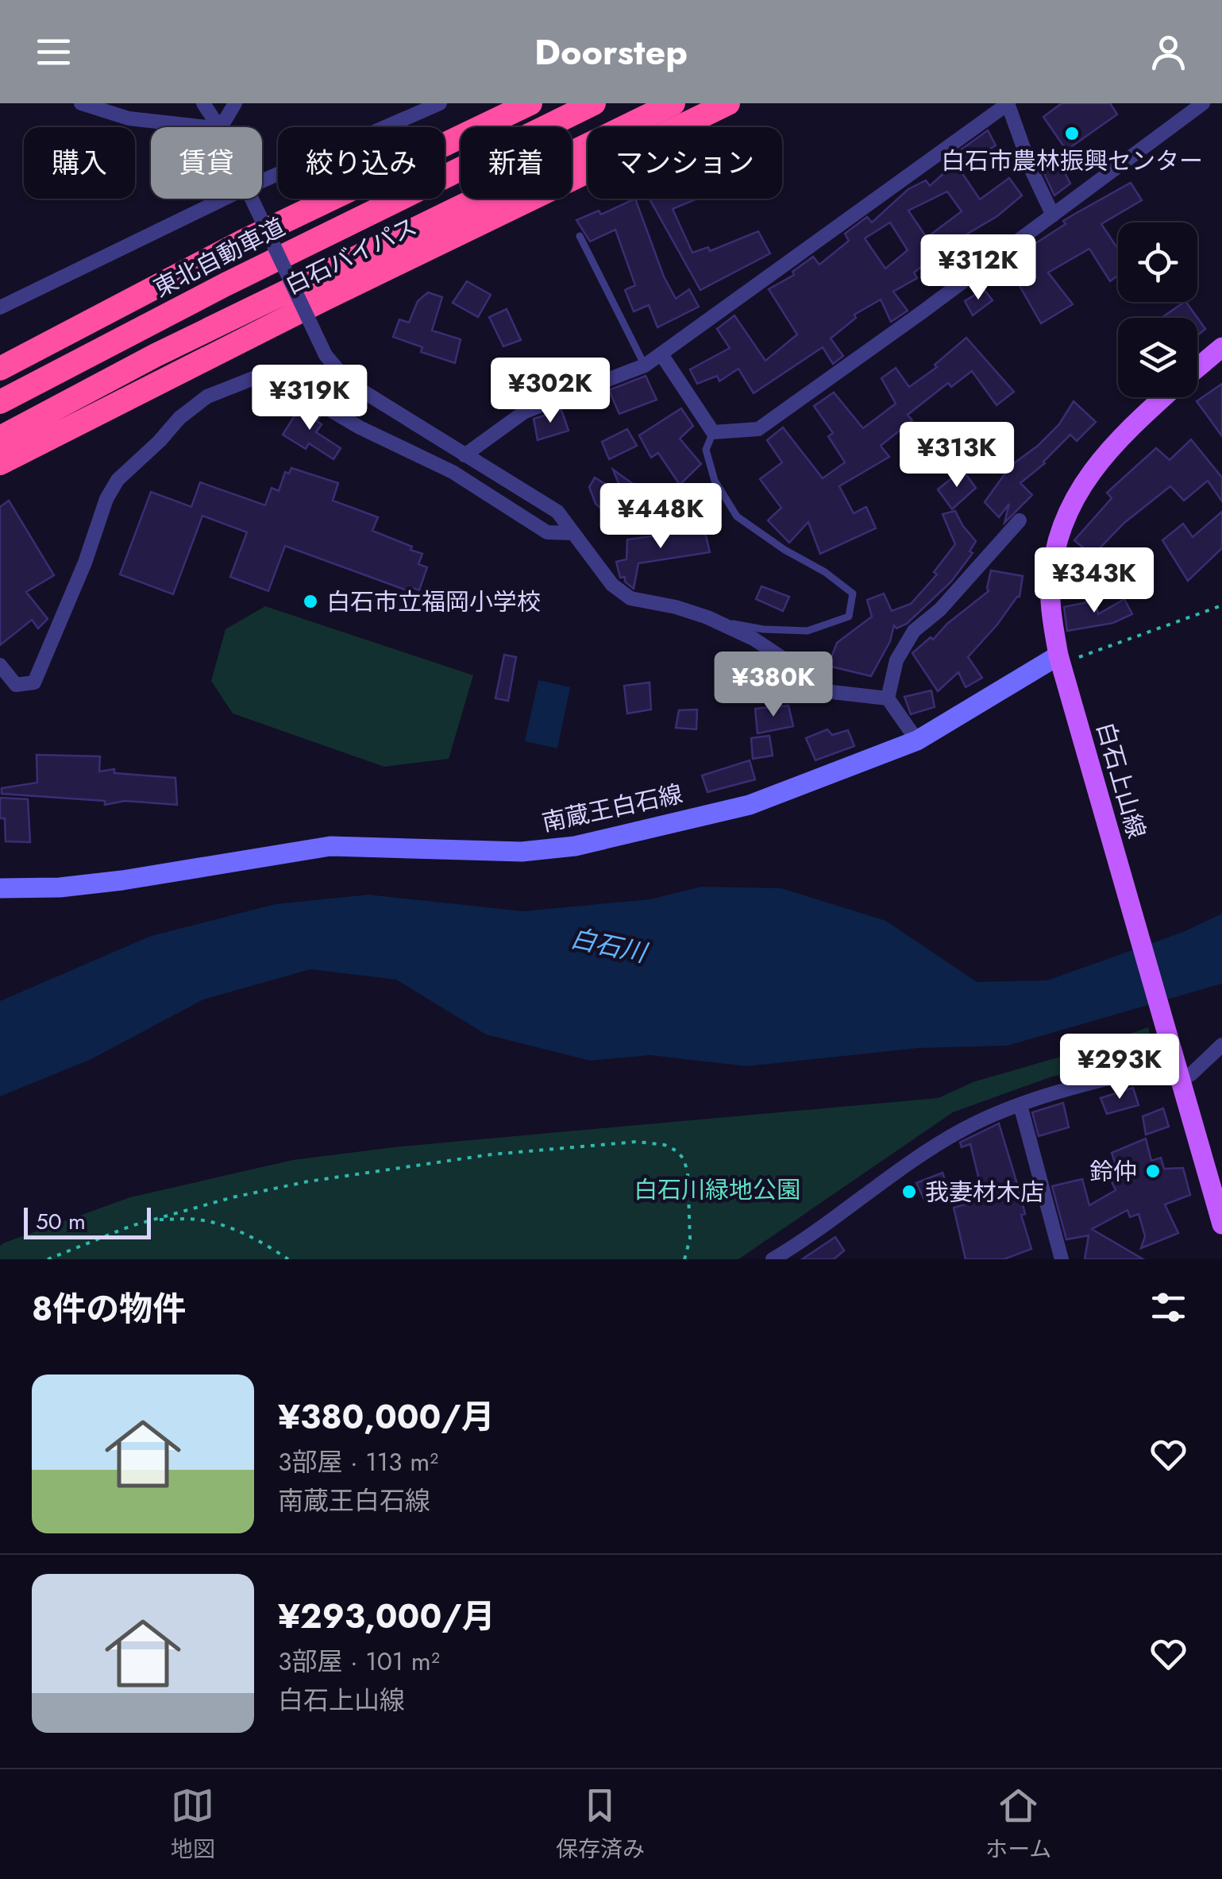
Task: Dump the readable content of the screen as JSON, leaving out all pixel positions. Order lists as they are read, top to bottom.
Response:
{
  "streets": {
    "highway": ["白石バイパス", "東北自動車道"],
    "main road": ["白石上山線", "南蔵王白石線"]
  },
  "crossings": [
    ["白石上山線", "南蔵王白石線"]
  ],
  "water": ["白石川"],
  "parks": ["白石川緑地公園"],
  "places": [
    "白石市農林振興センター",
    "白石市立福岡小学校",
    "鈴仲",
    "我妻材木店"
  ],
  "scale_bar": "50 m",
  "page": {
    "header": "Doorstep",
    "chip": [
      "購入",
      "賃貸",
      "絞り込み",
      "新着",
      "マンション"
    ],
    "price": [
      "¥312K",
      "¥302K",
      "¥319K",
      "¥313K",
      "¥448K",
      "¥343K",
      "¥380K",
      "¥293K"
    ],
    "scale": "50 m",
    "heading": "8件の物件",
    "list": [
      {
        "name": "¥380,000/月",
        "note": "3部屋 · 113 m² · 南蔵王白石線"
      },
      {
        "name": "¥293,000/月",
        "note": "3部屋 · 101 m² · 白石上山線"
      }
    ],
    "tabs": ["地図", "保存済み", "ホーム"]
  }
}
